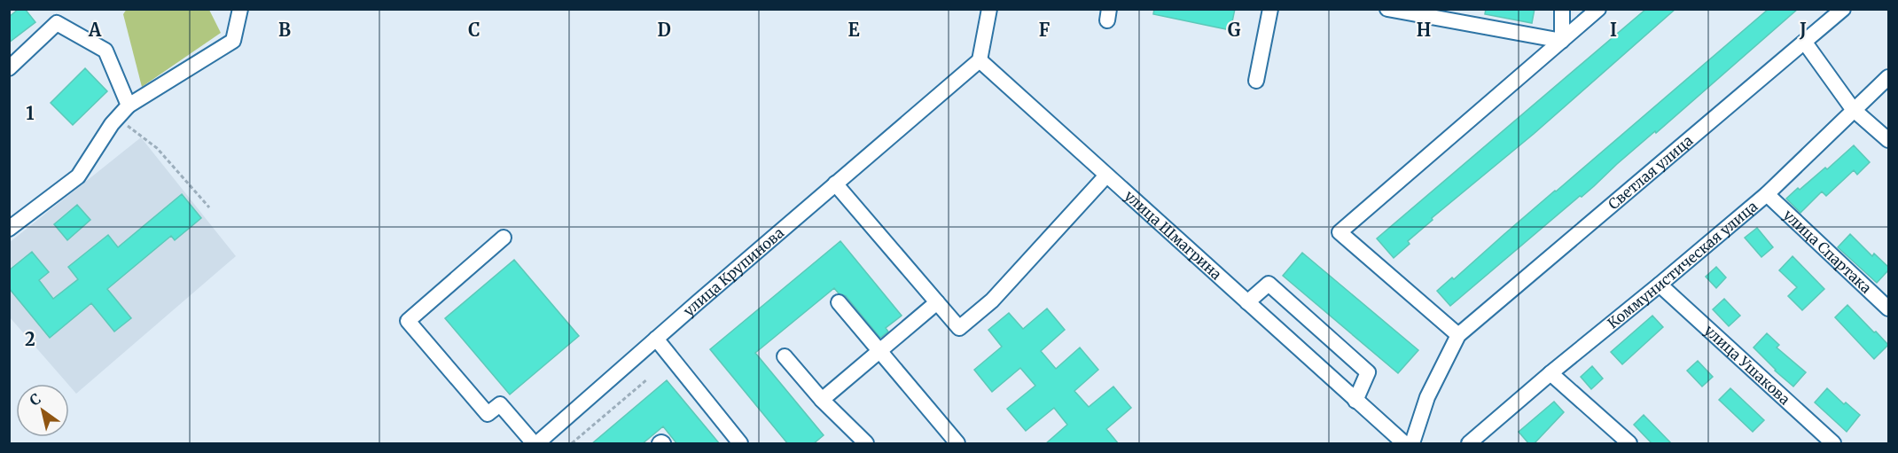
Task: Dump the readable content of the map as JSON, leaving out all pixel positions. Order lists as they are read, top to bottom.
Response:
{
  "streets": {
    "street": [
      "Светлая улица",
      "улица Шмагрина",
      "улица Спартака",
      "Коммунистическая улица",
      "улица Крупинова",
      "улица Ушакова"
    ]
  },
  "crossings": [
    ["улица Шмагрина", "улица Крупинова"],
    ["улица Спартака", "Коммунистическая улица"],
    ["Коммунистическая улица", "улица Ушакова"]
  ],
  "north": "top left",
  "grid": {
    "columns": [
      "A",
      "B",
      "C",
      "D",
      "E",
      "F",
      "G",
      "H",
      "I",
      "J"
    ],
    "rows": ["1", "2"]
  }
}
